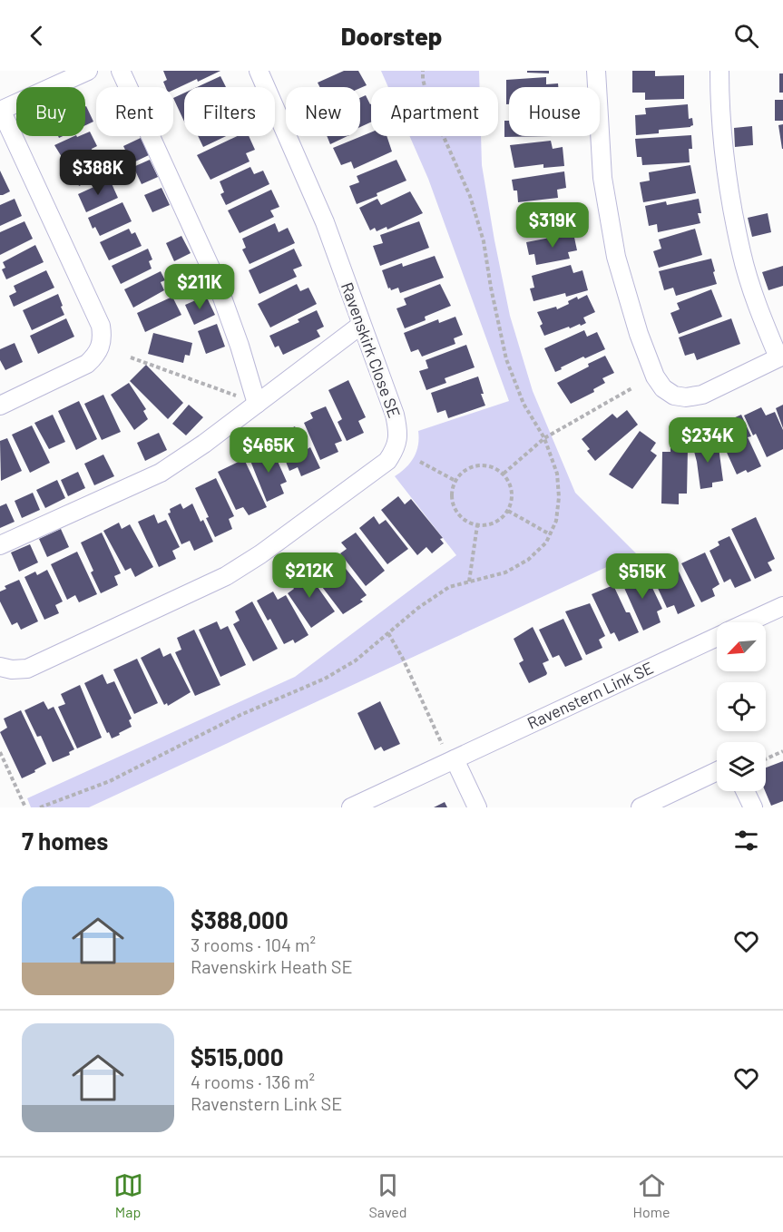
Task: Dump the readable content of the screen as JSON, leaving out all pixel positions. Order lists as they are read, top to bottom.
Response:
{
  "streets": {
    "street": ["Ravenskirk Close SE", "Ravenstern Link SE"]
  },
  "north": "bottom left",
  "page": {
    "header": "Doorstep",
    "chip": [
      "Buy",
      "Rent",
      "Filters",
      "New",
      "Apartment",
      "House"
    ],
    "price": [
      "$388K",
      "$319K",
      "$211K",
      "$234K",
      "$465K",
      "$212K",
      "$515K"
    ],
    "heading": "7 homes",
    "list": [
      {
        "name": "$388,000",
        "note": "3 rooms · 104 m² · Ravenskirk Heath SE"
      },
      {
        "name": "$515,000",
        "note": "4 rooms · 136 m² · Ravenstern Link SE"
      }
    ],
    "tabs": ["Map", "Saved", "Home"]
  }
}
